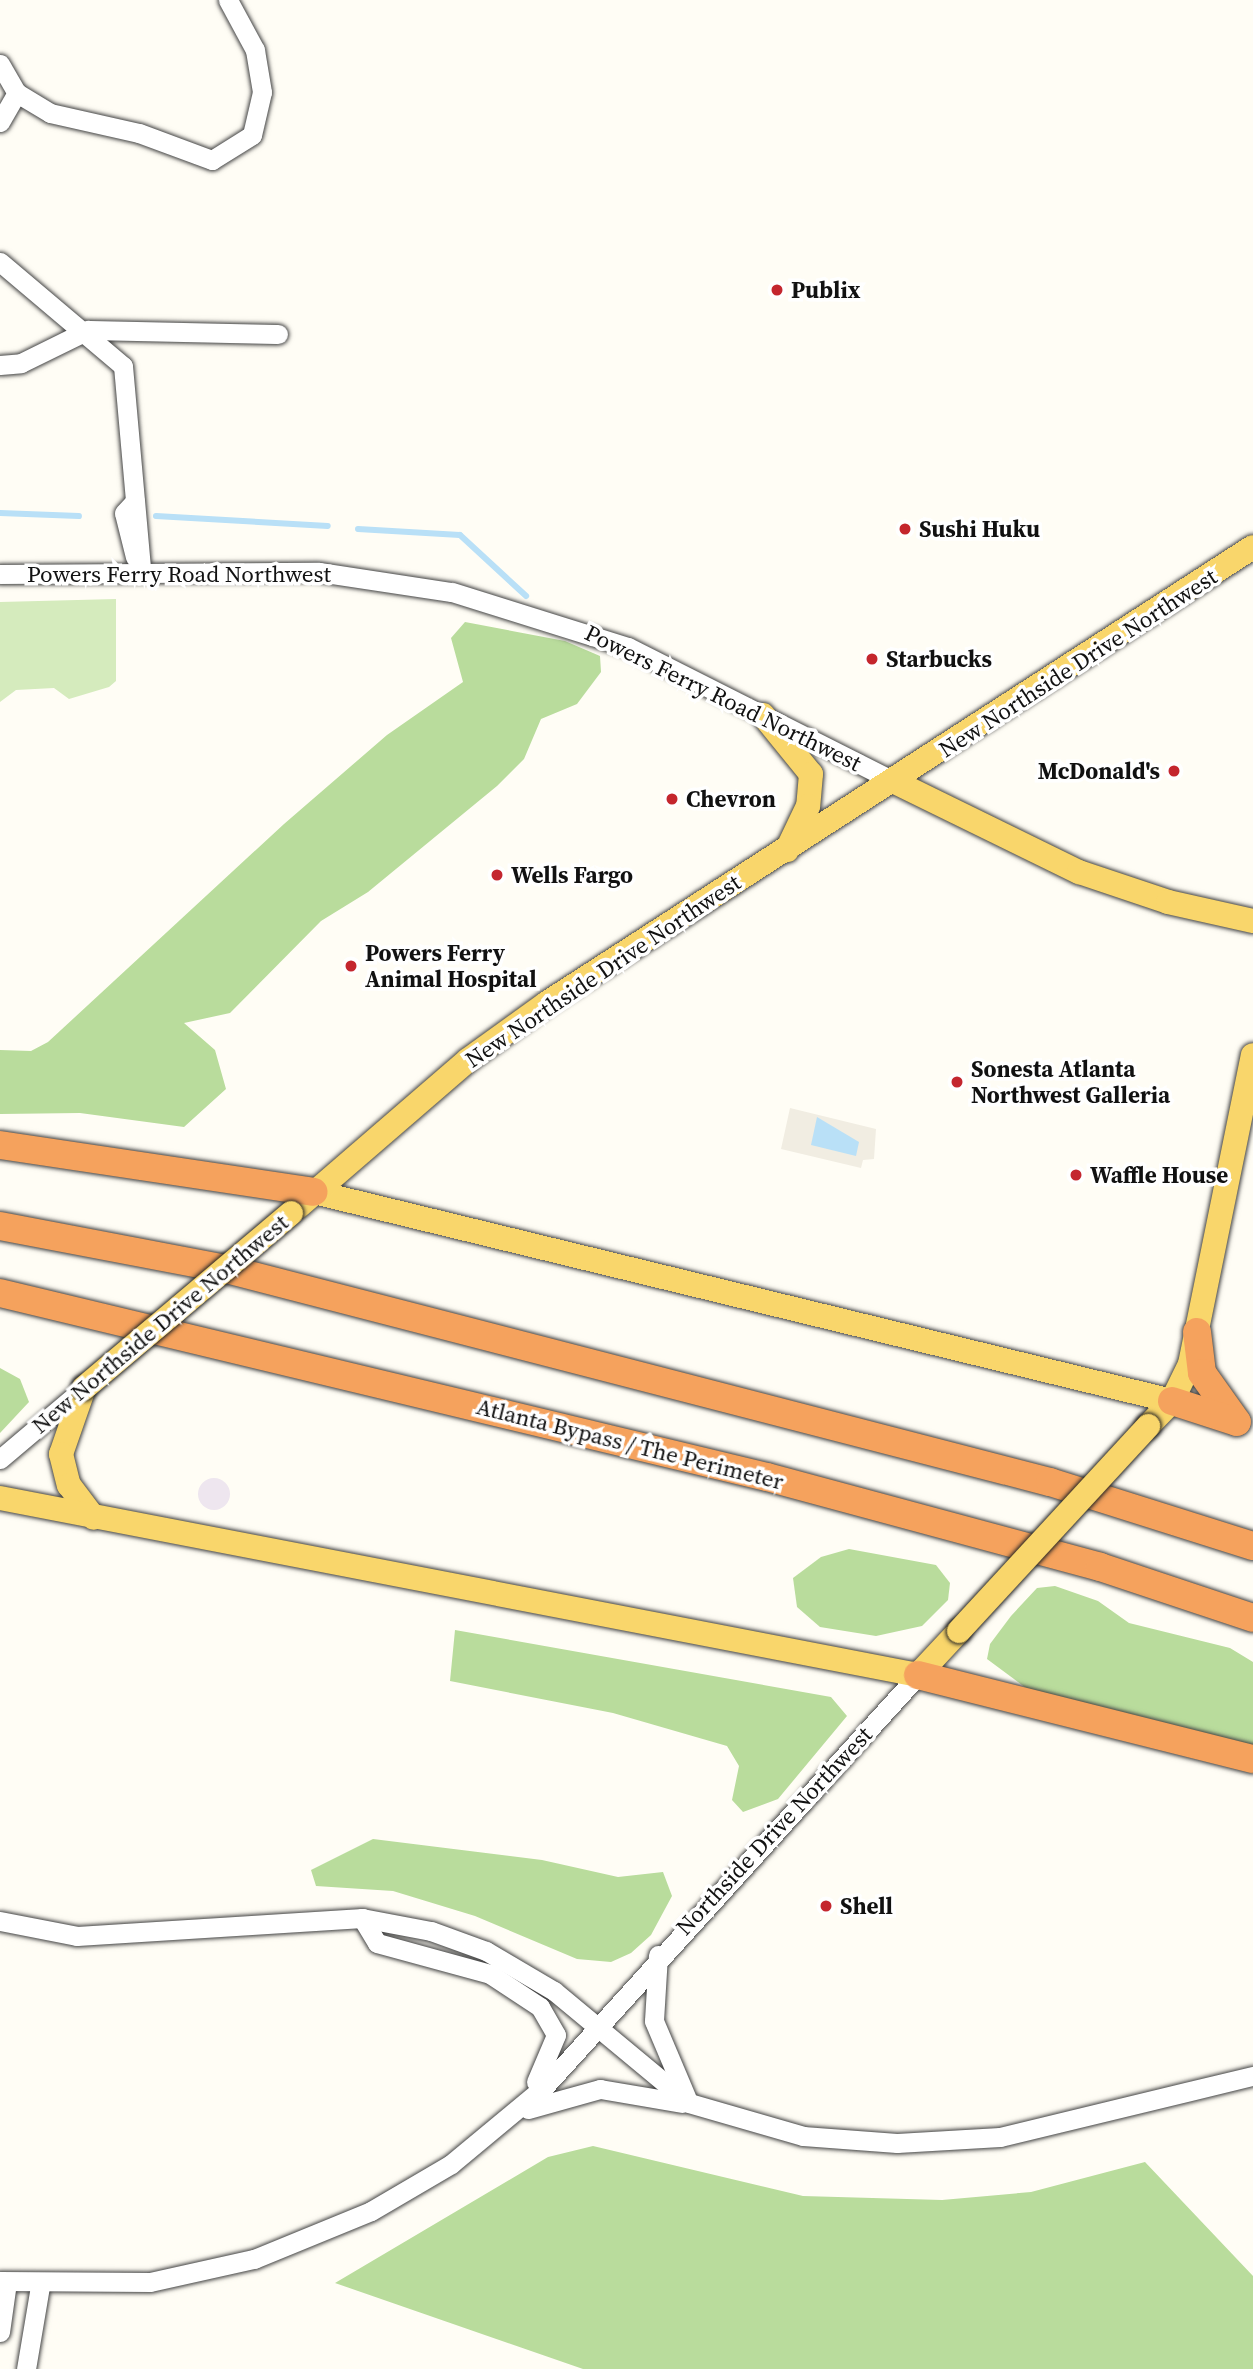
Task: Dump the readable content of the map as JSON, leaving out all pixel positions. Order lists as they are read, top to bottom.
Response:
{
  "streets": {
    "highway": ["Atlanta Bypass / The Perimeter"],
    "main road": ["Powers Ferry Road Northwest", "New Northside Drive Northwest", "Northside Drive Northwest"]
  },
  "crossings": [
    ["Powers Ferry Road Northwest", "New Northside Drive Northwest"]
  ],
  "places": [
    "Publix",
    "Sushi Huku",
    "Starbucks",
    "McDonald's",
    "Chevron",
    "Wells Fargo",
    "Powers Ferry Animal Hospital",
    "Sonesta Atlanta Northwest Galleria",
    "Waffle House",
    "Shell"
  ]
}
